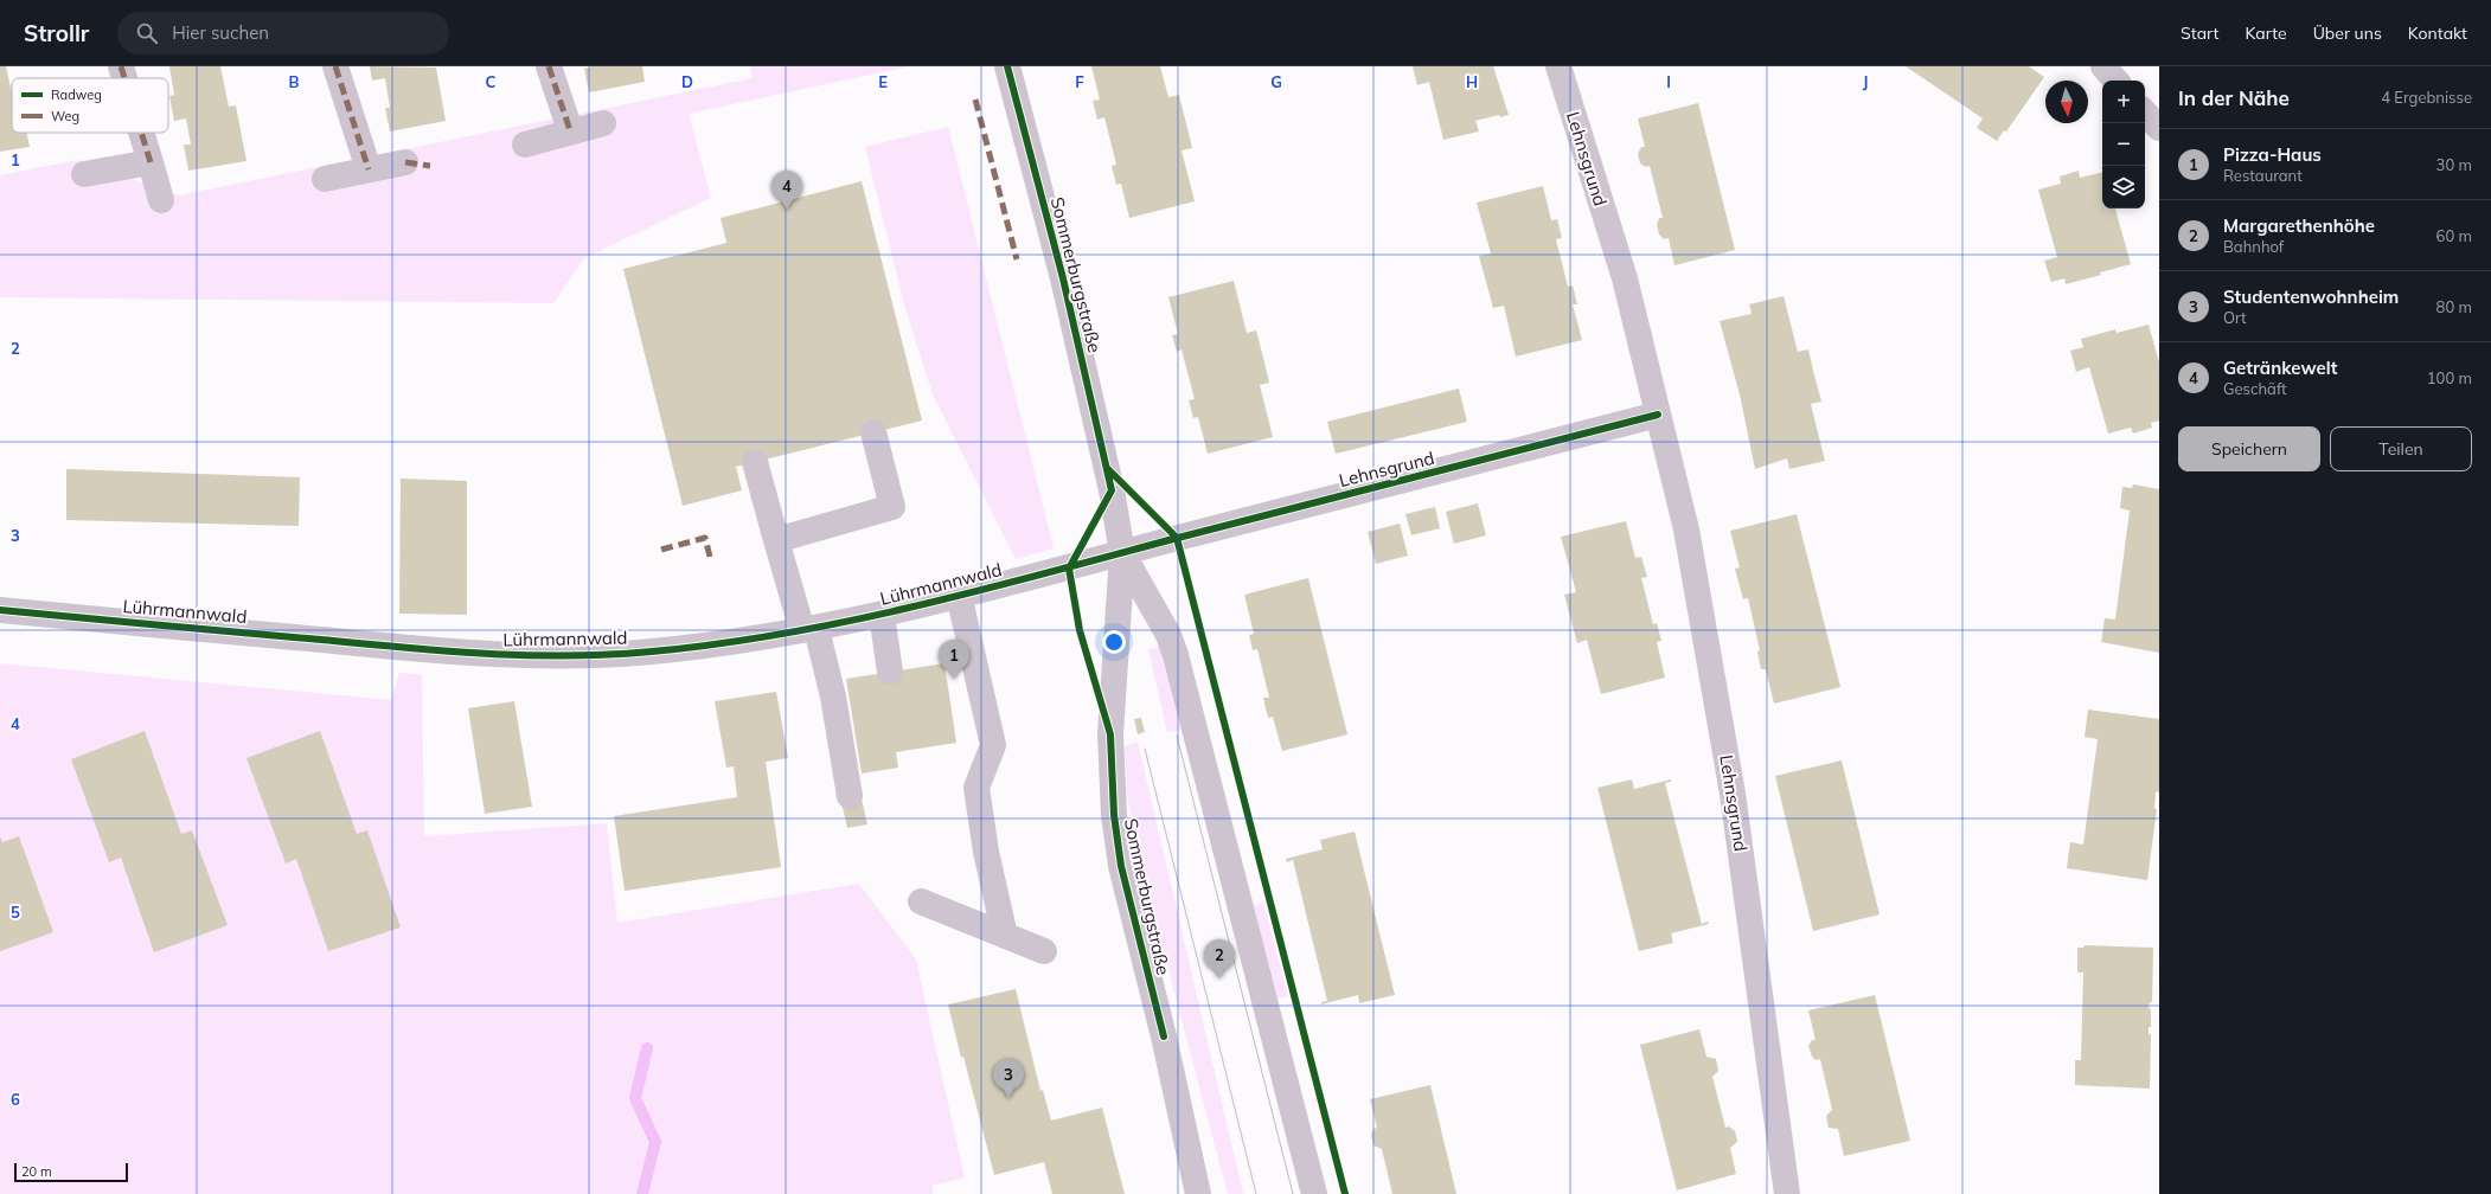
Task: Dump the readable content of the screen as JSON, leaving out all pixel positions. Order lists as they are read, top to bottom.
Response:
{
  "streets": {
    "street": ["Lehnsgrund", "Sommerburgstraße", "Lührmannwald"]
  },
  "crossings": [
    ["Lehnsgrund", "Sommerburgstraße"],
    ["Lehnsgrund", "Lührmannwald"],
    ["Sommerburgstraße", "Lührmannwald"]
  ],
  "legend": ["Radweg", "Weg"],
  "scale_bar": "20 m",
  "north": "bottom",
  "page": {
    "header": "Strollr",
    "search": "Hier suchen",
    "nav": [
      "Start",
      "Karte",
      "Über uns",
      "Kontakt"
    ],
    "heading": ["In der Nähe", "4 Ergebnisse"],
    "map_buttons": ["+", "−"],
    "list": [
      {
        "mark": "1",
        "name": "Pizza-Haus",
        "note": "Restaurant",
        "value": "30 m"
      },
      {
        "mark": "2",
        "name": "Margarethenhöhe",
        "note": "Bahnhof",
        "value": "60 m"
      },
      {
        "mark": "3",
        "name": "Studentenwohnheim",
        "note": "Ort",
        "value": "80 m"
      },
      {
        "mark": "4",
        "name": "Getränkewelt",
        "note": "Geschäft",
        "value": "100 m"
      }
    ],
    "pins": [
      "4",
      "1",
      "2",
      "3"
    ],
    "buttons": ["Speichern", "Teilen"],
    "scale": "20 m"
  },
  "grid": {
    "columns": [
      "B",
      "C",
      "D",
      "E",
      "F",
      "G",
      "H",
      "I",
      "J"
    ],
    "rows": [
      "1",
      "2",
      "3",
      "4",
      "5",
      "6"
    ]
  }
}
